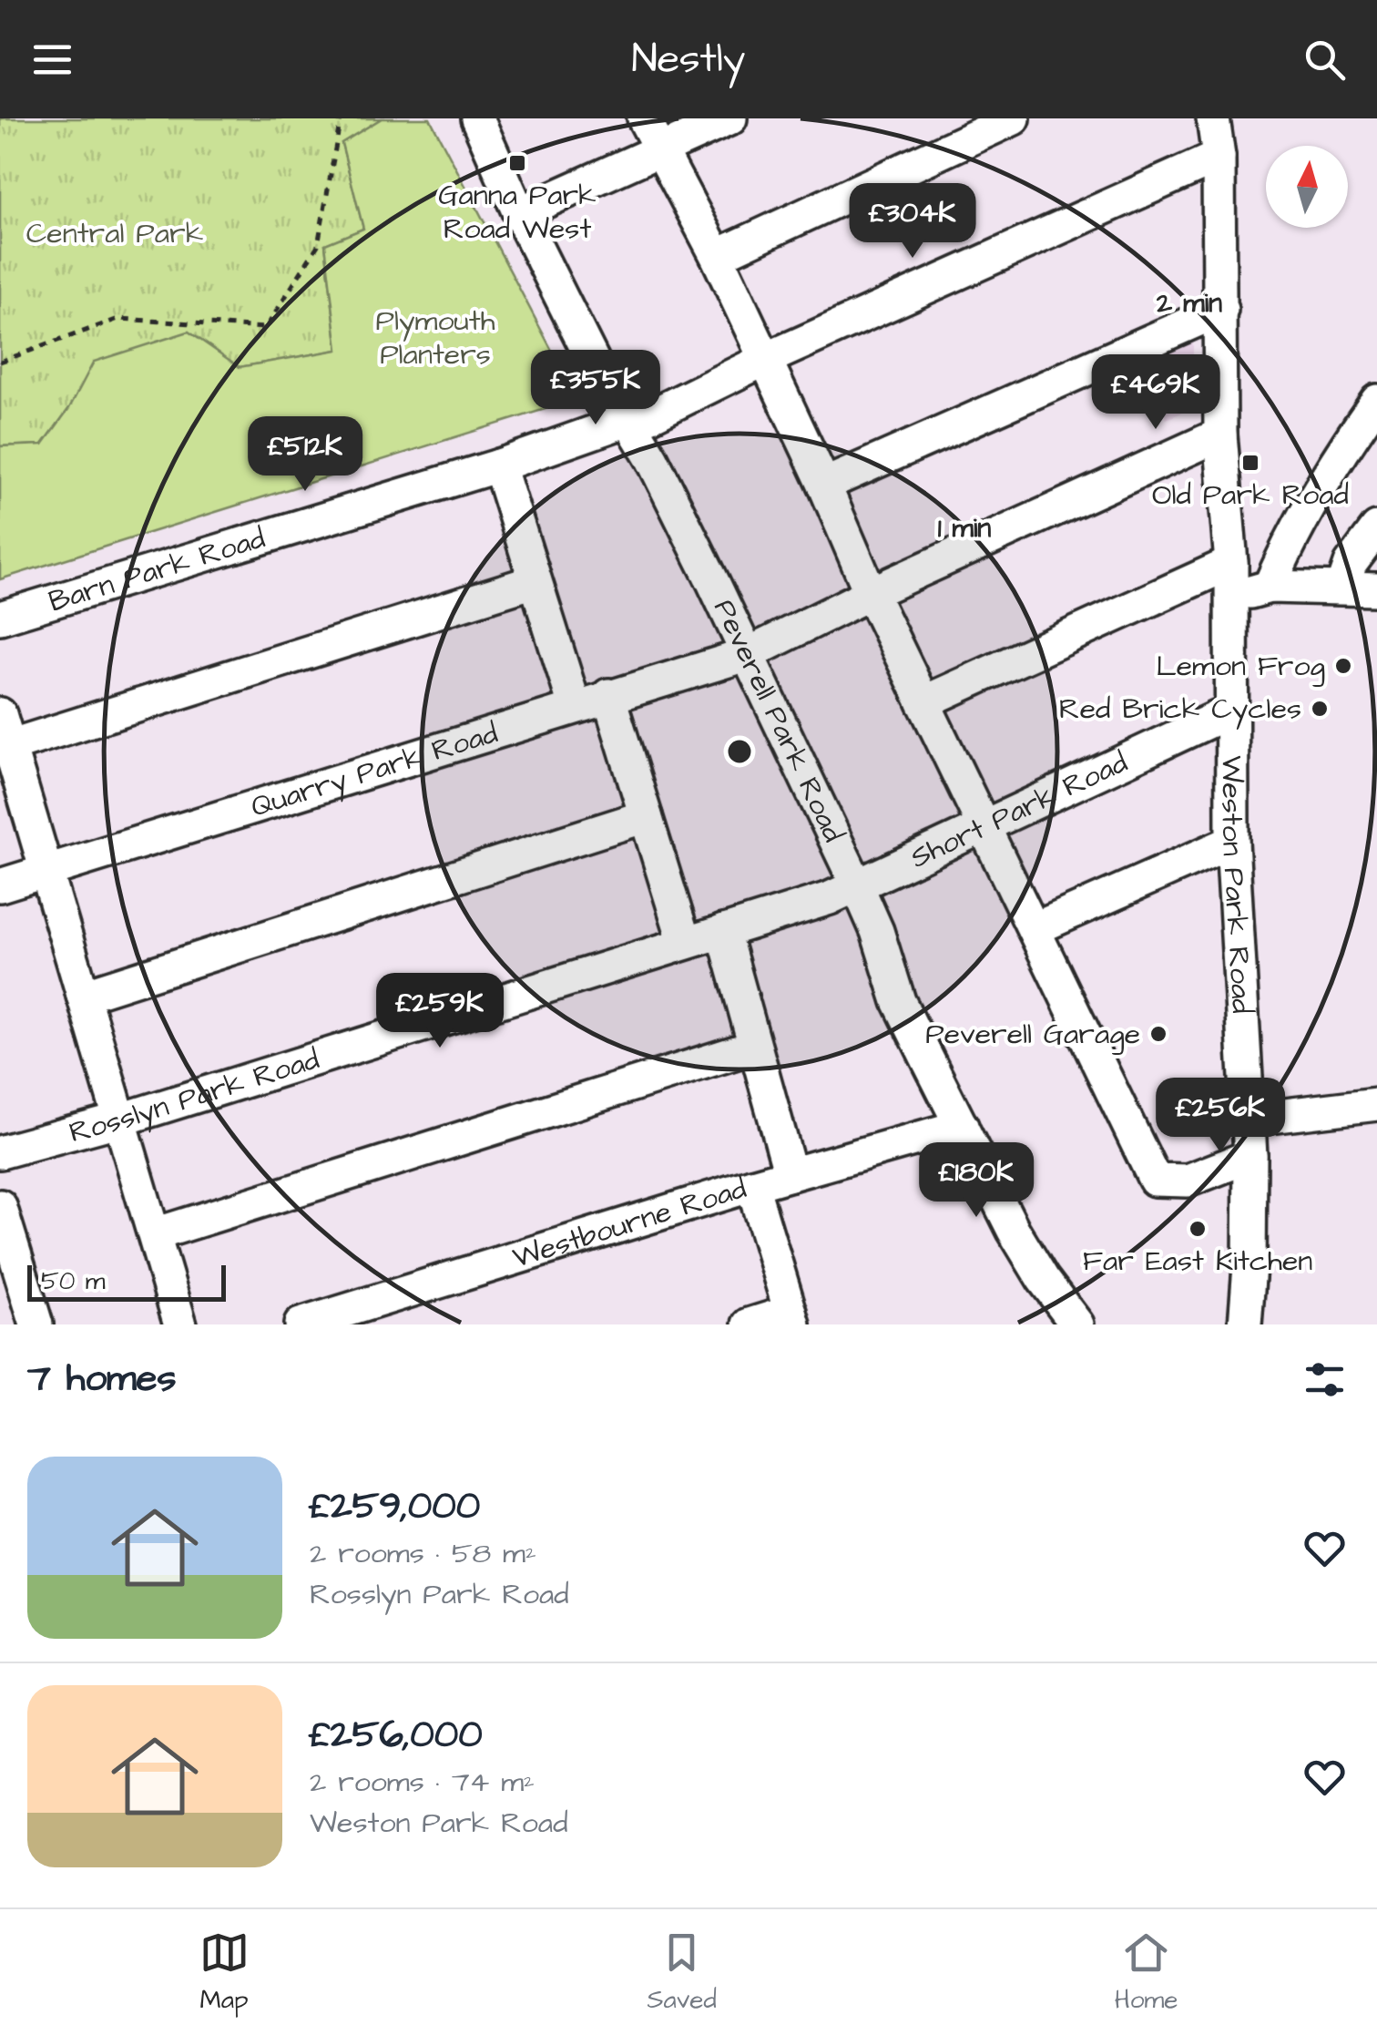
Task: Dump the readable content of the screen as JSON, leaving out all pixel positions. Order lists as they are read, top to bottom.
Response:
{
  "streets": {
    "street": [
      "Barn Park Road",
      "Peverell Park Road",
      "Quarry Park Road",
      "Short Park Road",
      "Weston Park Road",
      "Rosslyn Park Road",
      "Westbourne Road"
    ]
  },
  "crossings": [
    ["Barn Park Road", "Peverell Park Road"],
    ["Barn Park Road", "Weston Park Road"],
    ["Peverell Park Road", "Quarry Park Road"],
    ["Peverell Park Road", "Short Park Road"],
    ["Peverell Park Road", "Rosslyn Park Road"],
    ["Peverell Park Road", "Westbourne Road"],
    ["Short Park Road", "Weston Park Road"],
    ["Short Park Road", "Rosslyn Park Road"]
  ],
  "parks": ["Central Park", "Plymouth Planters"],
  "places": {
    "transit": ["Ganna Park Road West", "Old Park Road"],
    "other": [
      "Lemon Frog",
      "Red Brick Cycles",
      "Peverell Garage",
      "Far East Kitchen"
    ]
  },
  "scale_bar": "50 m",
  "north": "top",
  "page": {
    "header": "Nestly",
    "price": [
      "£304K",
      "£355K",
      "£469K",
      "£512K",
      "£259K",
      "£256K",
      "£180K"
    ],
    "scale": "50 m",
    "heading": "7 homes",
    "list": [
      {
        "name": "£259,000",
        "note": "2 rooms · 58 m² · Rosslyn Park Road"
      },
      {
        "name": "£256,000",
        "note": "2 rooms · 74 m² · Weston Park Road"
      }
    ],
    "tabs": ["Map", "Saved", "Home"]
  },
  "rings": ["2 min", "1 min"]
}
